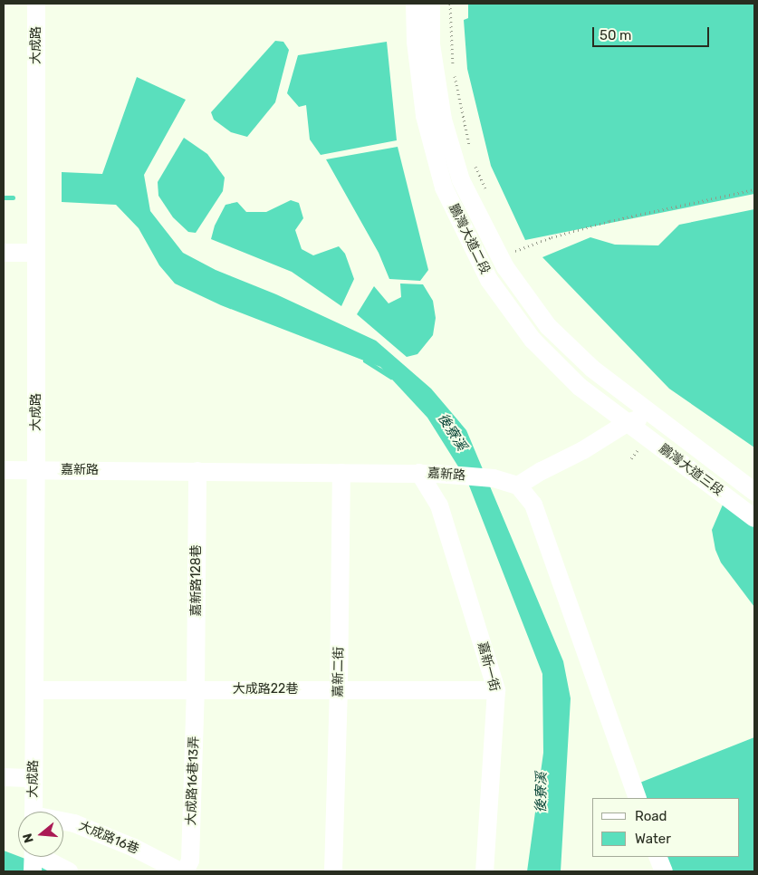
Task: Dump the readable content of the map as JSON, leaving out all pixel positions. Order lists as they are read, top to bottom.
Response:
{
  "streets": {
    "street": [
      "大成路",
      "鵬灣大道二段",
      "嘉新路",
      "鵬灣大道三段",
      "嘉新路128巷",
      "嘉新一街",
      "嘉新二街",
      "大成路22巷",
      "大成路16巷13弄",
      "大成路16巷"
    ]
  },
  "crossings": [
    ["大成路", "嘉新路"],
    ["大成路", "大成路22巷"],
    ["鵬灣大道二段", "鵬灣大道三段"],
    ["嘉新路", "嘉新路128巷"],
    ["嘉新路", "嘉新一街"],
    ["嘉新路", "嘉新二街"],
    ["嘉新路128巷", "大成路22巷"],
    ["嘉新路128巷", "大成路16巷13弄"],
    ["嘉新一街", "大成路22巷"],
    ["嘉新二街", "大成路22巷"],
    ["大成路22巷", "大成路16巷13弄"]
  ],
  "water": ["後寮溪"],
  "legend": ["Road", "Water"],
  "scale_bar": "50 m",
  "north": "left"
}
